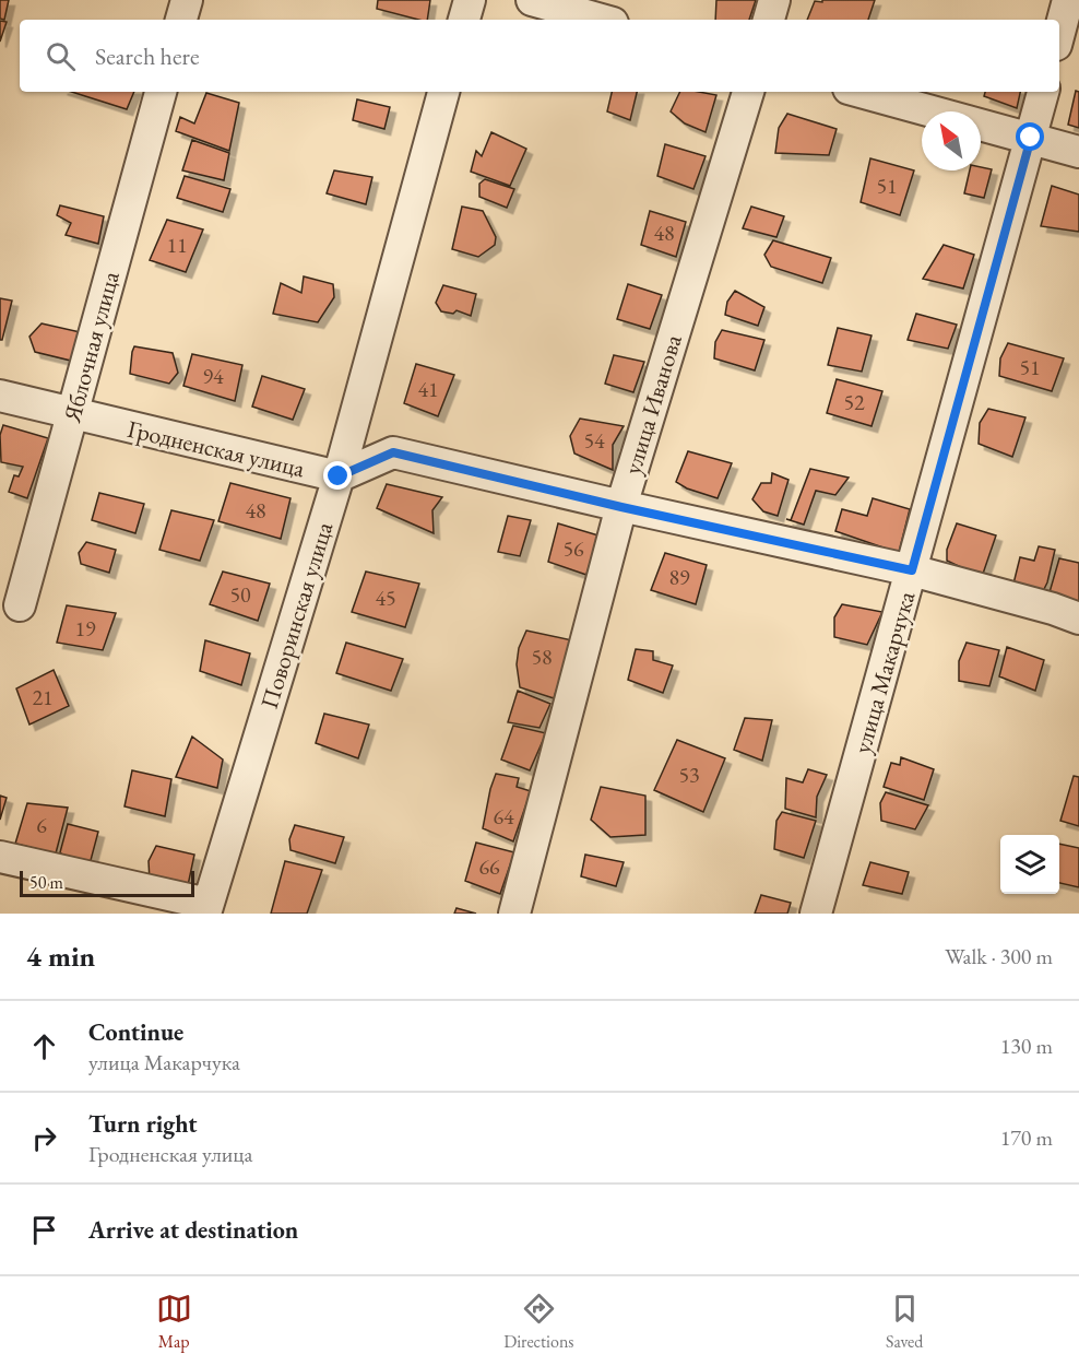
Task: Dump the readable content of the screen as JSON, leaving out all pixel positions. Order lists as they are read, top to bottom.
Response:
{
  "streets": {
    "street": [
      "Яблочная улица",
      "улица Иванова",
      "Гродненская улица",
      "Поворинская улица",
      "улица Макарчука"
    ]
  },
  "crossings": [
    ["Яблочная улица", "Гродненская улица"],
    ["улица Иванова", "Гродненская улица"],
    ["Гродненская улица", "Поворинская улица"],
    ["Гродненская улица", "улица Макарчука"]
  ],
  "house_numbers": [
    "51",
    "48",
    "11",
    "51",
    "94",
    "41",
    "52",
    "54",
    "48",
    "56",
    "89",
    "50",
    "45",
    "19",
    "58",
    "21",
    "53",
    "64",
    "6",
    "66"
  ],
  "scale_bar": "50 m",
  "north": "top left",
  "page": {
    "search": "Search here",
    "scale": "50 m",
    "heading": ["4 min", "Walk · 300 m"],
    "list": [
      ["Continue", "улица Макарчука", "130 m"],
      ["Turn right", "Гродненская улица", "170 m"],
      "Arrive at destination"
    ],
    "nav": ["Map", "Directions", "Saved"]
  }
}
